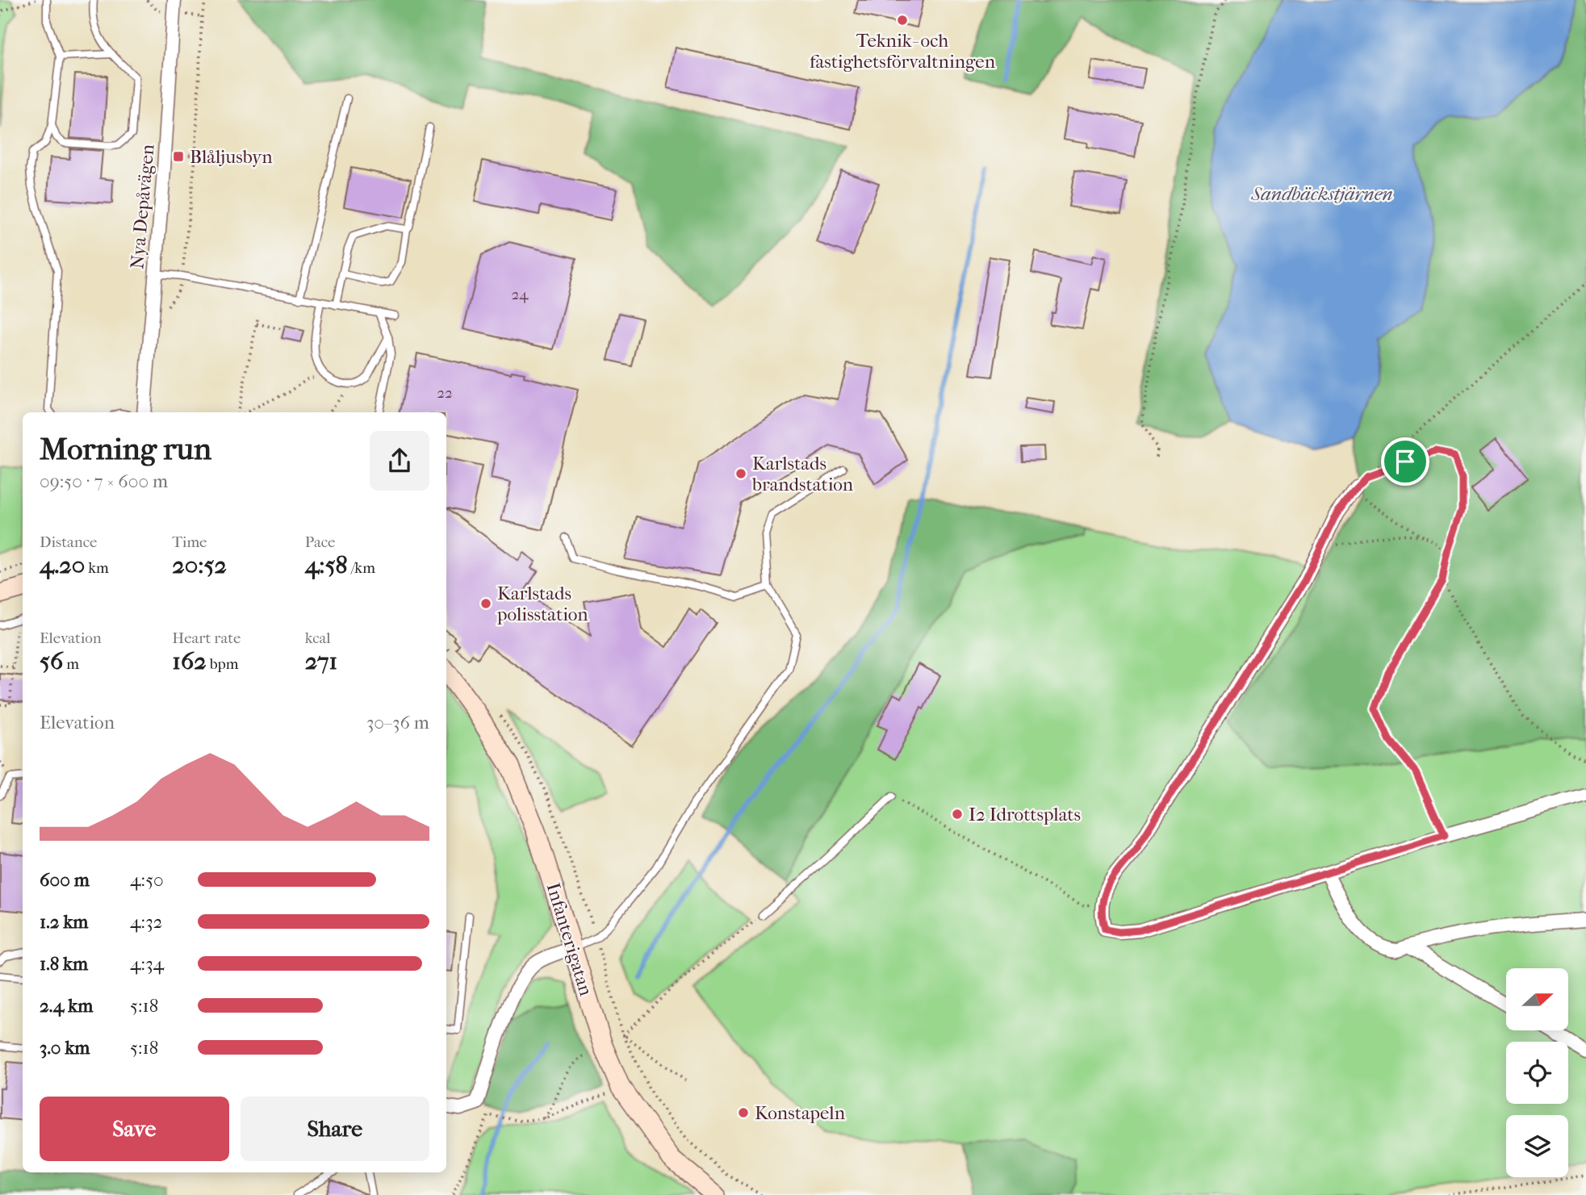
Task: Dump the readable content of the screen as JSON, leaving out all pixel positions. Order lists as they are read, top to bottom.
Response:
{
  "streets": {
    "street": ["Nya Depåvägen", "Infanterigatan"]
  },
  "water": ["Sandbäckstjärnen"],
  "places": {
    "other": [
      "Teknik- och fastighetsförvaltningen",
      "Karlstads brandstation",
      "Karlstads polisstation",
      "I2 Idrottsplats",
      "Konstapeln"
    ],
    "transit": ["Blåljusbyn"]
  },
  "house_numbers": ["24", "22"],
  "north": "right",
  "page": {
    "heading": ["Morning run", "09:50 · 7 × 600 m"],
    "stats": [
      ["Distance", "4.20 km"],
      ["Time", "20:52"],
      ["Pace", "4:58 /km"],
      ["Elevation", "56 m"],
      ["Heart rate", "162 bpm"],
      ["kcal", "271"]
    ],
    "chart": ["Elevation", "30–36 m"],
    "list": [
      {
        "name": "600 m",
        "note": "4:50"
      },
      {
        "name": "1.2 km",
        "note": "4:32"
      },
      {
        "name": "1.8 km",
        "note": "4:34"
      },
      {
        "name": "2.4 km",
        "note": "5:18"
      },
      {
        "name": "3.0 km",
        "note": "5:18"
      }
    ],
    "buttons": ["Save", "Share"]
  }
}
